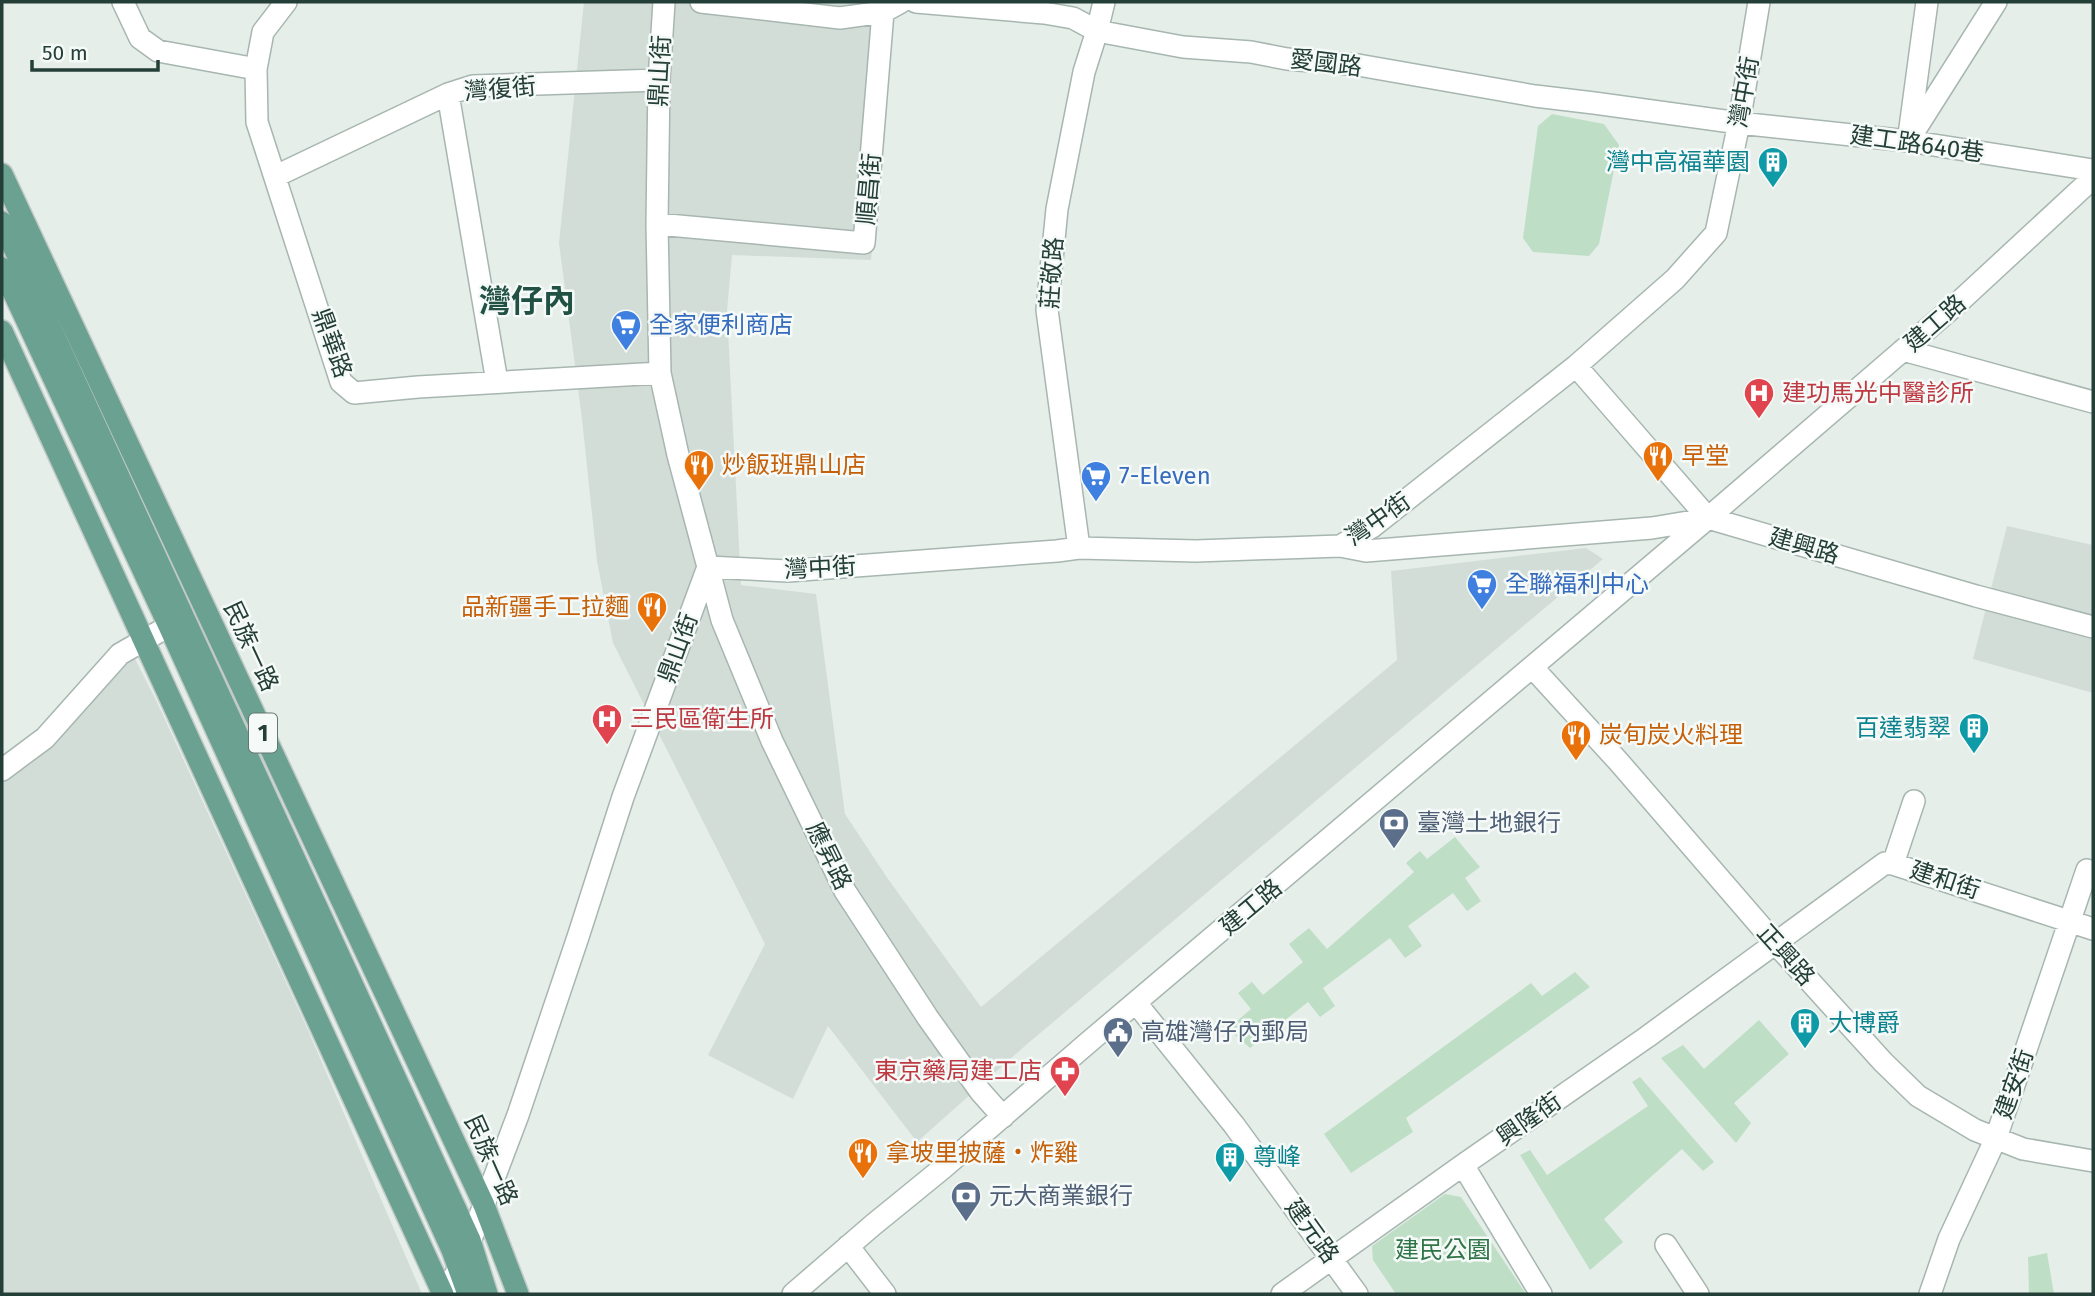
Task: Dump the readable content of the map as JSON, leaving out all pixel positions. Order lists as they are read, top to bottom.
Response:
{
  "streets": {
    "main road": ["民族一路", "1"],
    "street": [
      "愛國路",
      "鼎山街",
      "灣復街",
      "灣中街",
      "建工路640巷",
      "順昌街",
      "莊敬路",
      "建工路",
      "鼎華路",
      "建興路",
      "應昇路",
      "建和街",
      "正興路",
      "建安街",
      "興隆街",
      "建元路"
    ]
  },
  "crossings": [
    ["愛國路", "灣中街"],
    ["愛國路", "建工路640巷"],
    ["愛國路", "莊敬路"],
    ["鼎山街", "灣復街"],
    ["鼎山街", "灣中街"],
    ["鼎山街", "順昌街"],
    ["鼎山街", "鼎華路"],
    ["鼎山街", "民族一路"],
    ["鼎山街", "1"],
    ["鼎山街", "應昇路"],
    ["灣復街", "鼎華路"],
    ["灣中街", "建工路640巷"],
    ["灣中街", "莊敬路"],
    ["灣中街", "應昇路"],
    ["建工路", "建興路"],
    ["建工路", "應昇路"],
    ["建工路", "正興路"],
    ["建工路", "建元路"],
    ["建和街", "正興路"],
    ["建和街", "建安街"],
    ["建和街", "興隆街"],
    ["正興路", "建安街"],
    ["正興路", "興隆街"],
    ["興隆街", "建元路"]
  ],
  "districts": ["灣仔內"],
  "parks": ["建民公園"],
  "places": {
    "building": [
      "灣中高福華園",
      "百達翡翠",
      "大博爵",
      "尊峰"
    ],
    "supermarket": ["全家便利商店", "7-Eleven", "全聯福利中心"],
    "hospital": ["建功馬光中醫診所", "三民區衛生所"],
    "restaurant": [
      "早堂",
      "炒飯班鼎山店",
      "品新疆手工拉麵",
      "炭旬炭火料理",
      "拿坡里披薩‧炸雞"
    ],
    "bank": ["臺灣土地銀行", "元大商業銀行"],
    "public building": ["高雄灣仔內郵局"],
    "pharmacy": ["東京藥局建工店"]
  },
  "scale_bar": "50 m"
}
